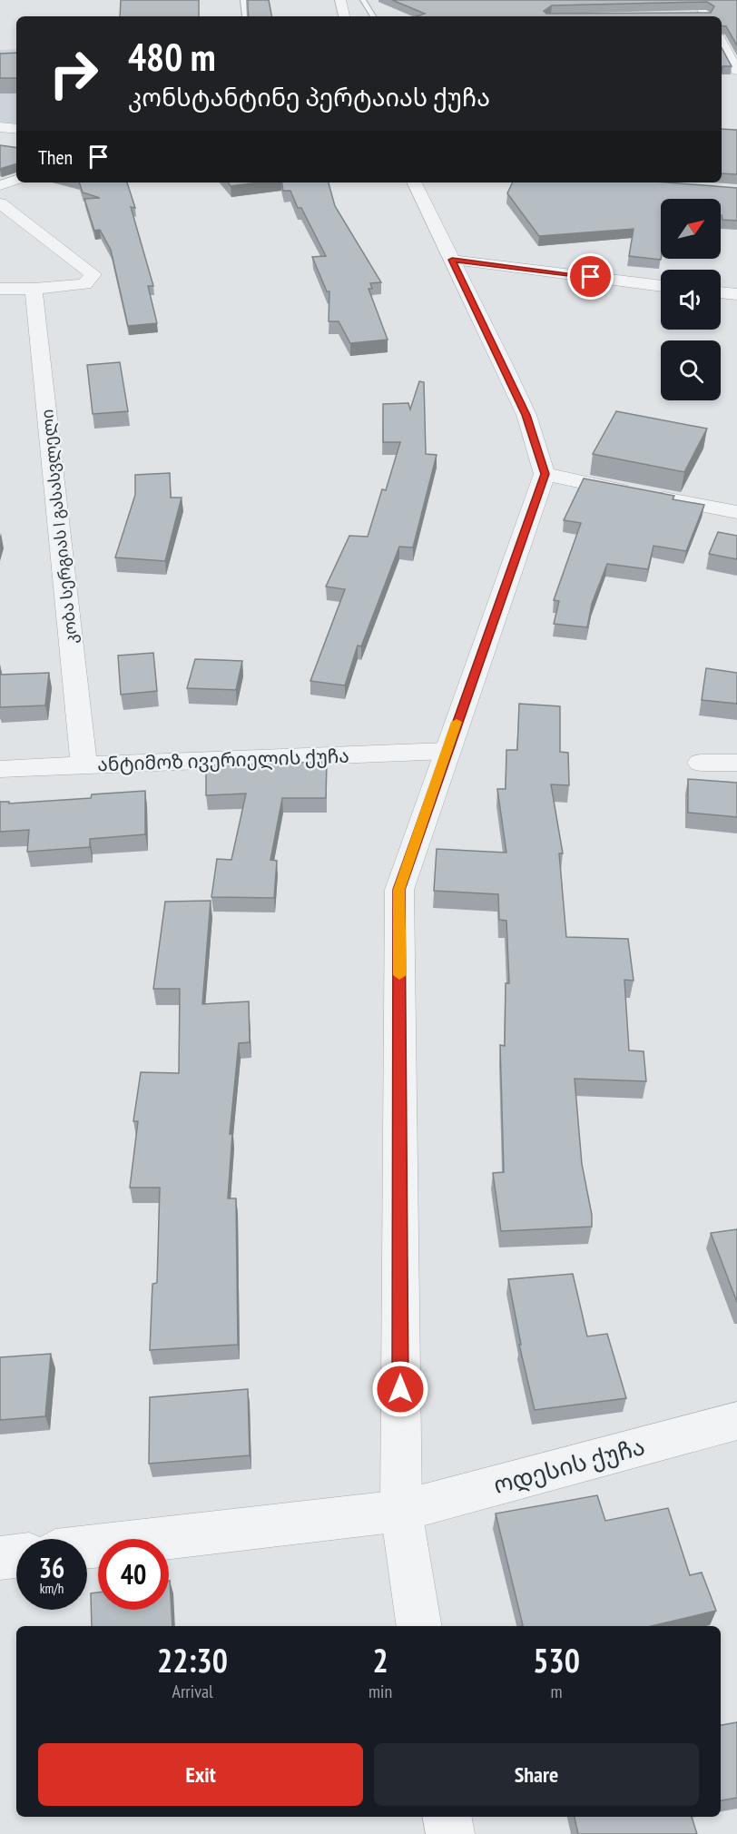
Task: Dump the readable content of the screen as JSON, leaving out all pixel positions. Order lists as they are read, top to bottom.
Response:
{
  "streets": {
    "street": ["კობა სერგიას I გასასვლელი", "ანტიმოზ ივერიელის ქუჩა", "ოდესის ქუჩა"]
  },
  "crossings": [
    ["კობა სერგიას I გასასვლელი", "ანტიმოზ ივერიელის ქუჩა"]
  ],
  "north": "top right",
  "page": {
    "turn": ["480 m", "კონსტანტინე პერტაიას ქუჩა"],
    "then": "Then",
    "speed": "36 km/h",
    "limit": "40",
    "eta": [
      "22:30",
      "Arrival",
      "2",
      "min",
      "530",
      "m"
    ],
    "buttons": ["Exit", "Share"]
  }
}
